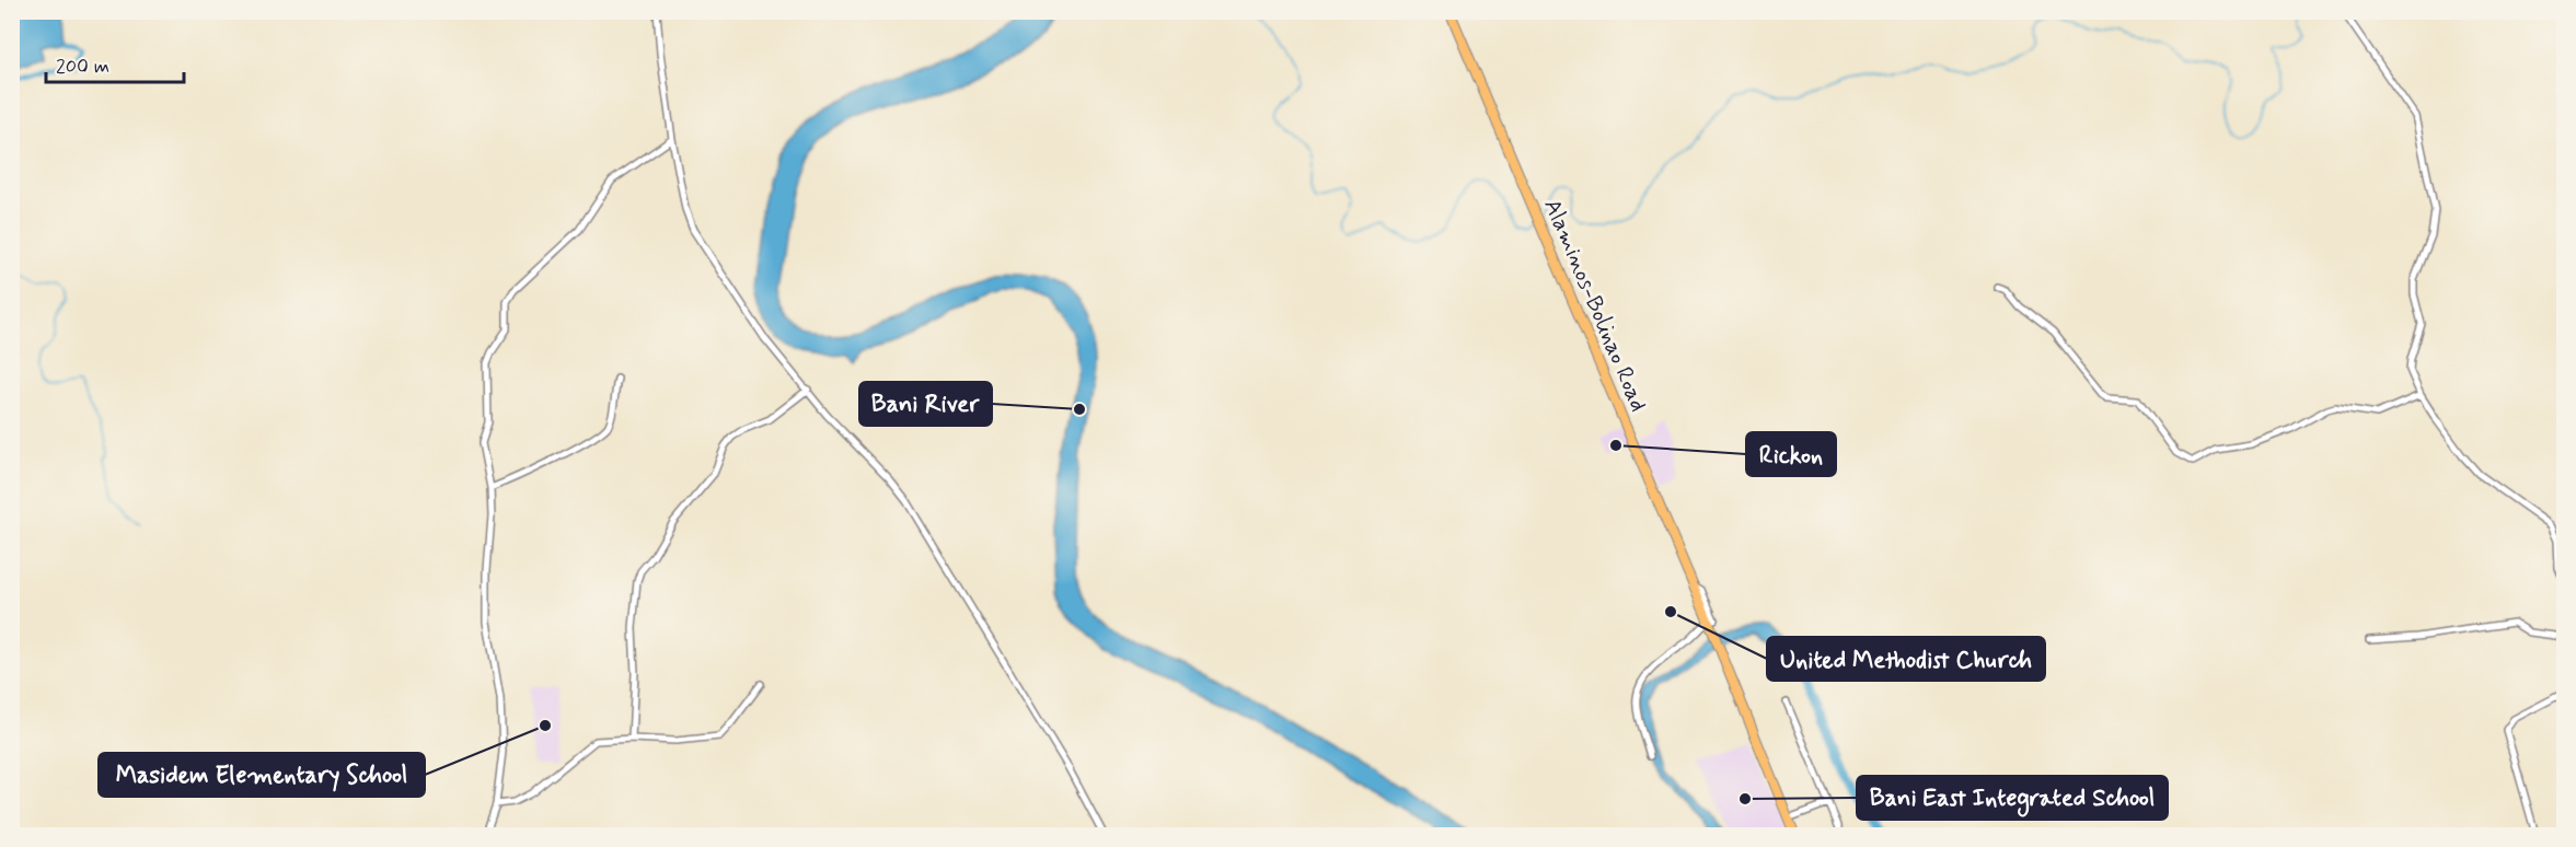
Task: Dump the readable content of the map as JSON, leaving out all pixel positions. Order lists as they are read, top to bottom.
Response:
{
  "streets": {
    "main road": ["Alaminos-Bolinao Road"]
  },
  "places": [
    "Bani River",
    "Rickon",
    "United Methodist Church",
    "Masidem Elementary School",
    "Bani East Integrated School"
  ],
  "scale_bar": "200 m"
}
